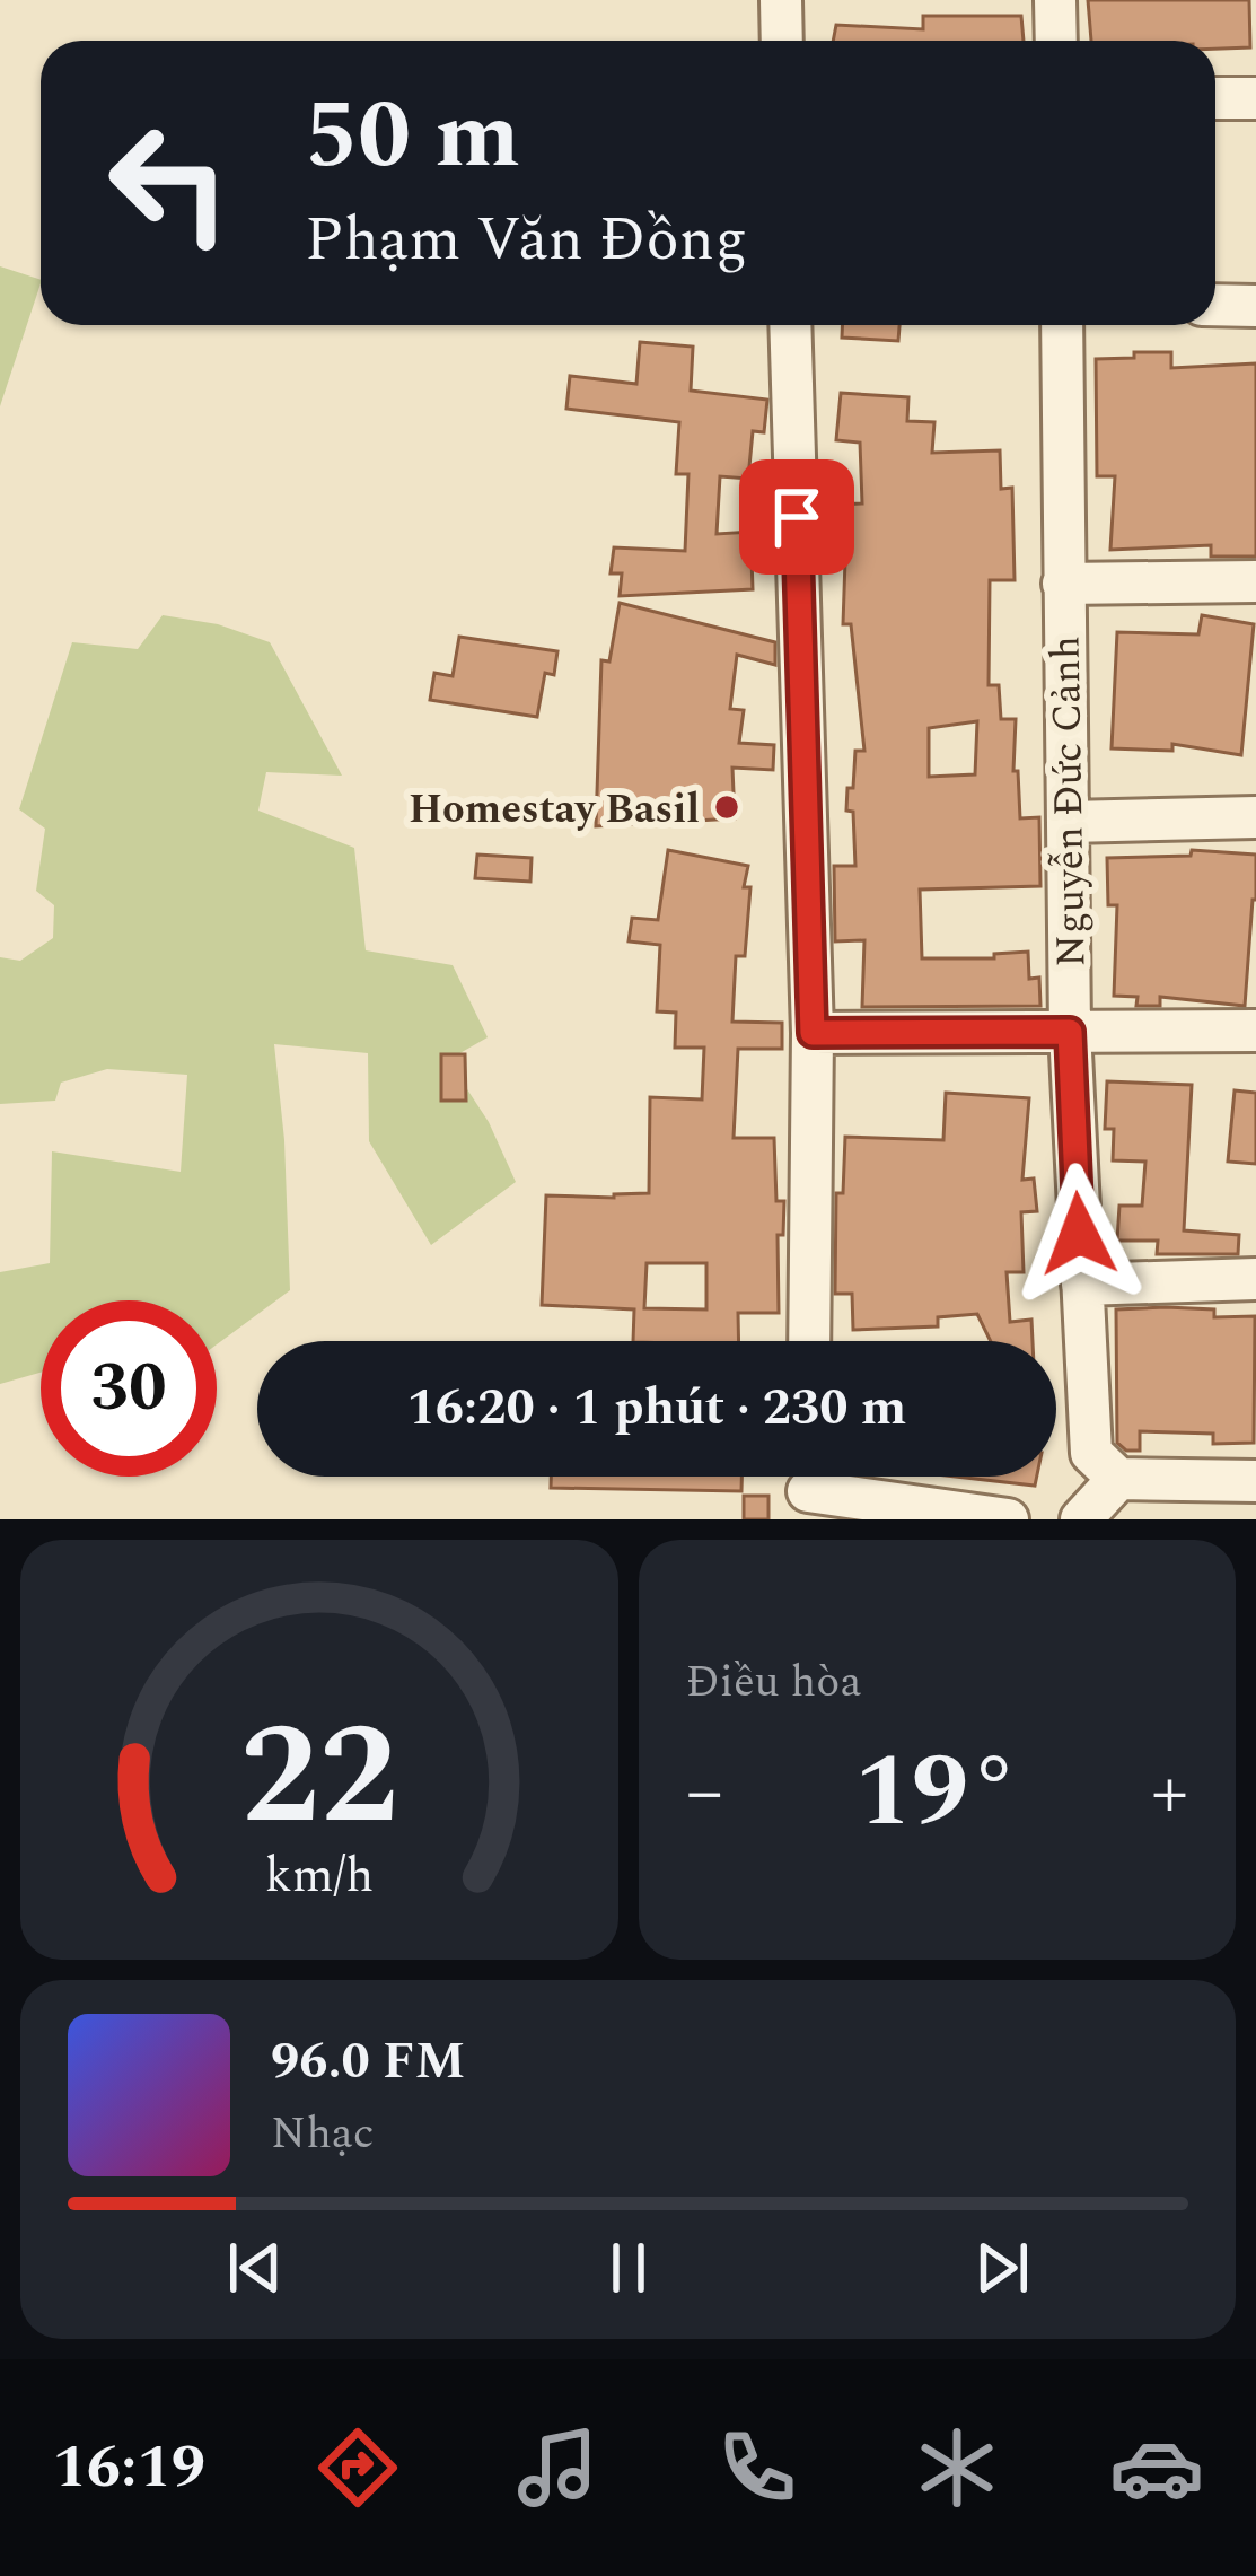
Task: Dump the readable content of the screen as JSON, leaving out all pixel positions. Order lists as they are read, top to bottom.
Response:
{
  "streets": {
    "street": ["Nguyễn Đức Cảnh"]
  },
  "places": ["Homestay Basil"],
  "page": {
    "turn": ["50 m", "Phạm Văn Đồng"],
    "limit": "30",
    "trip": "16:20 · 1 phút · 230 m",
    "tile": "Điều hòa",
    "heat": ["−", "19°", "+"],
    "song": ["96.0 FM", "Nhạc"],
    "tabs": "16:19",
    "gauge": ["22", "km/h"]
  }
}
